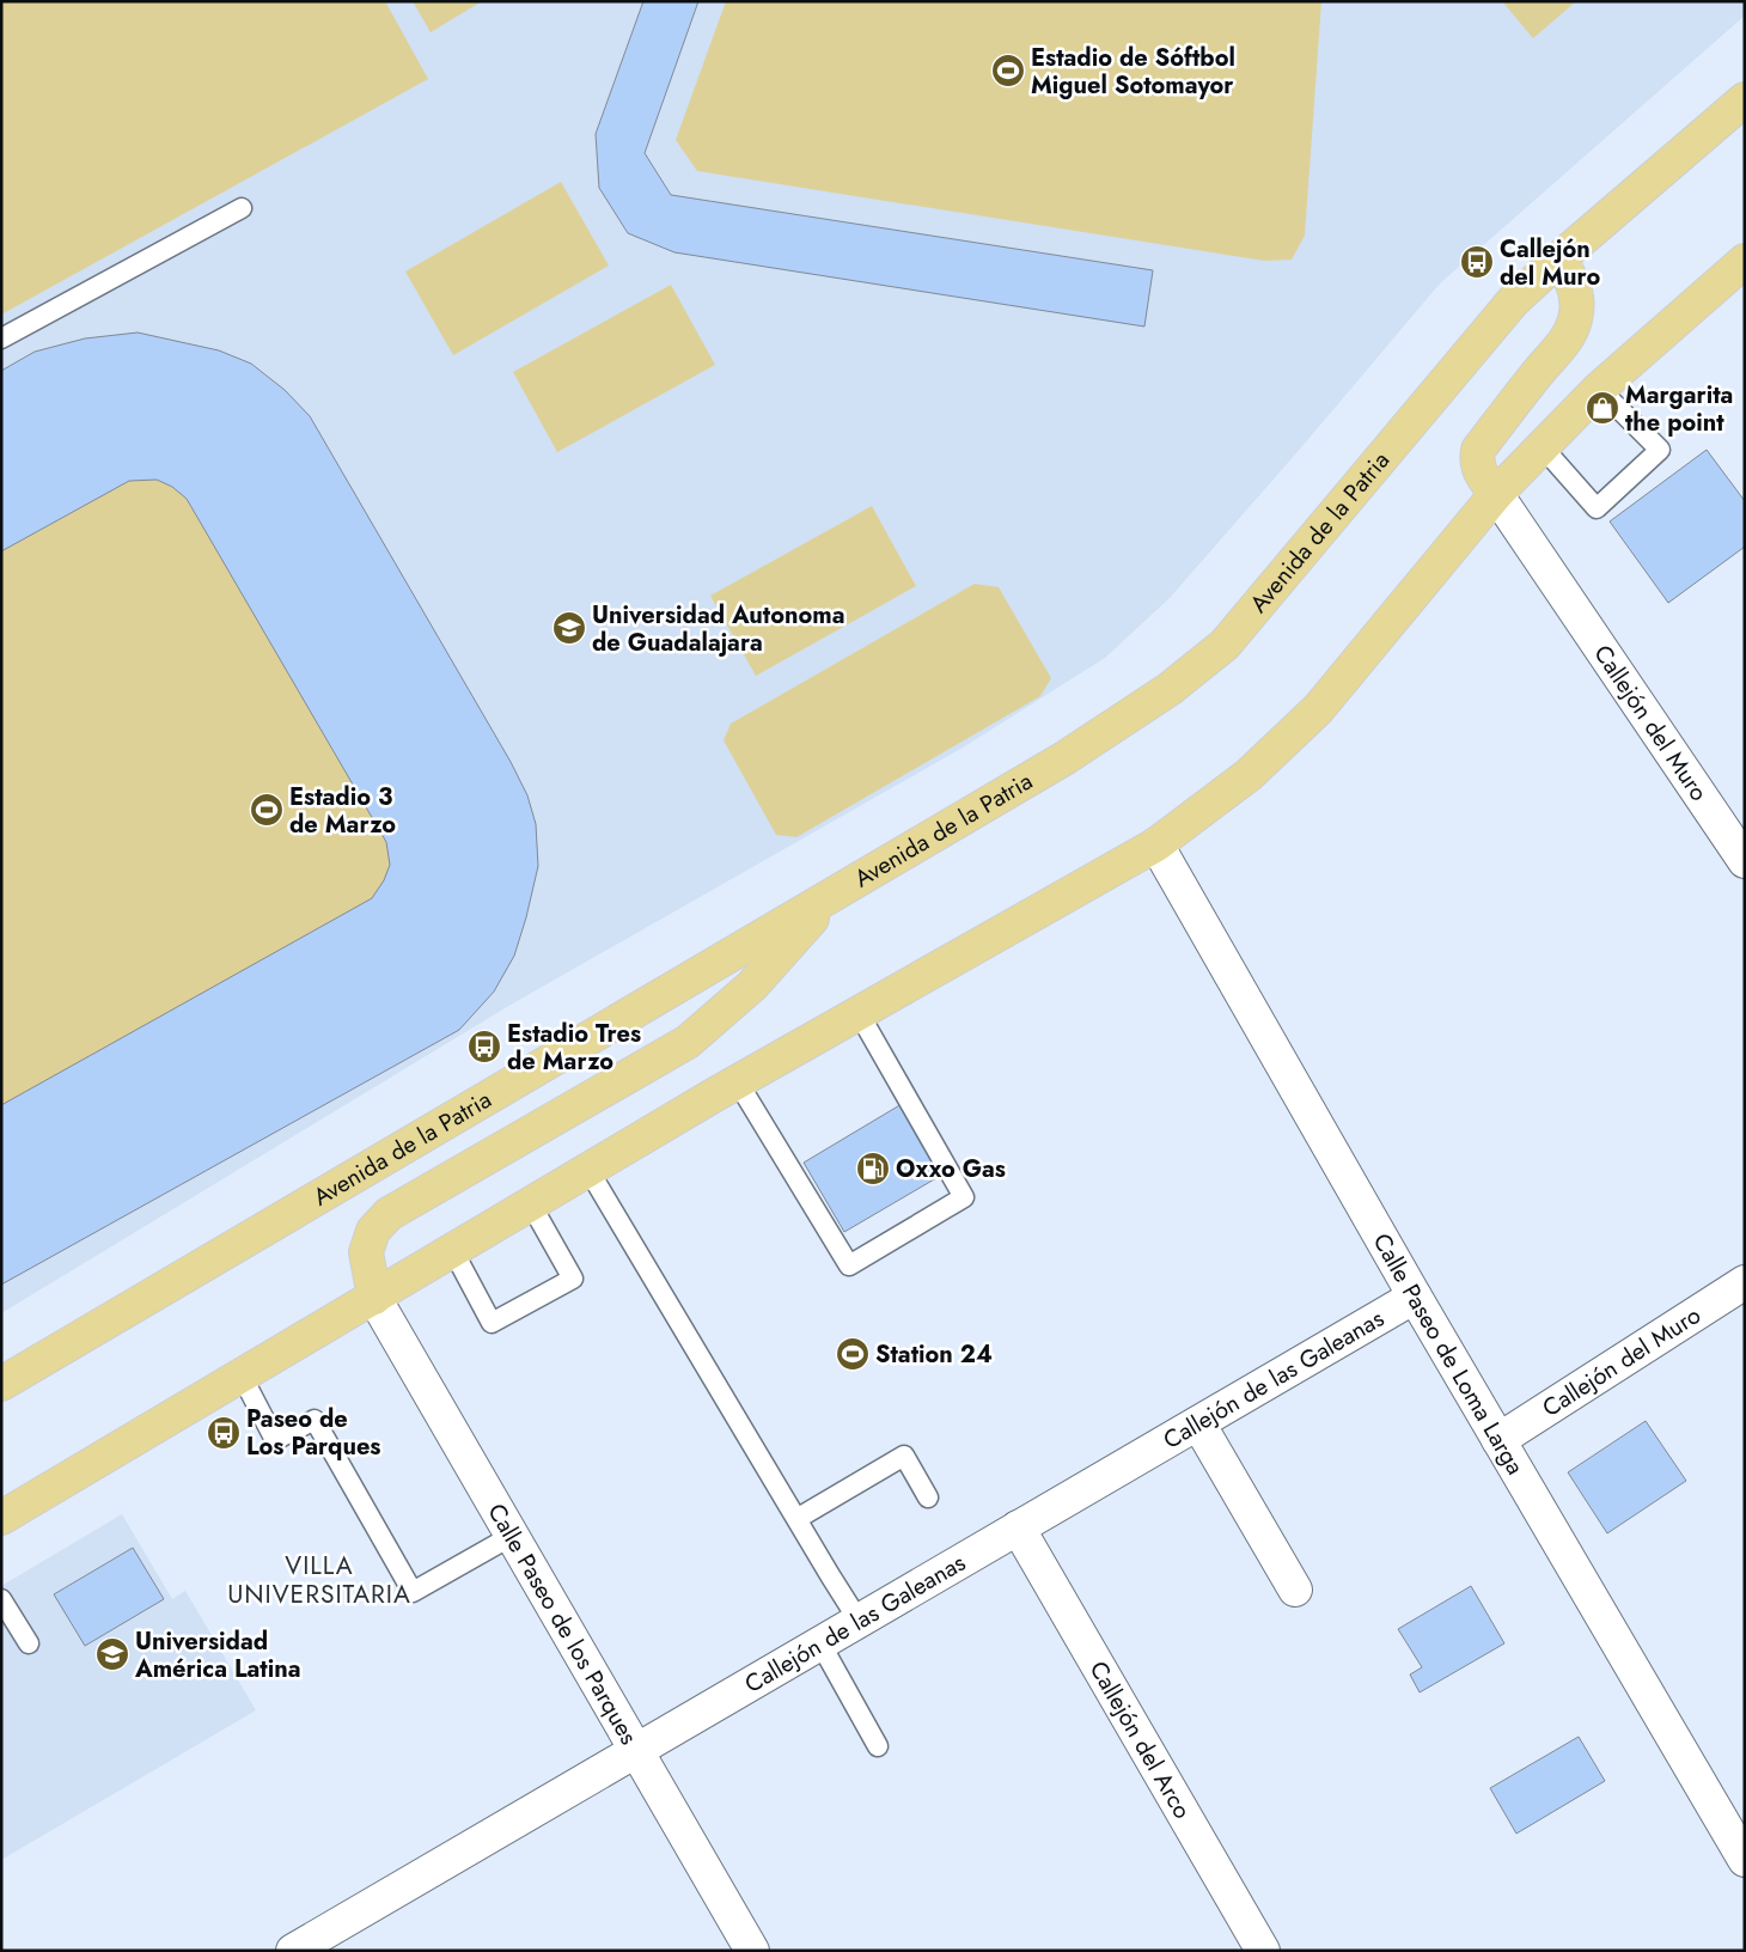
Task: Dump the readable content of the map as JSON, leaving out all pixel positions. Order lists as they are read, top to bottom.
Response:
{
  "streets": {
    "main road": ["Avenida de la Patria"],
    "street": [
      "Callejón del Muro",
      "Calle Paseo de Loma Larga",
      "Callejón de las Galeanas",
      "Calle Paseo de los Parques",
      "Callejón del Arco"
    ]
  },
  "crossings": [
    ["Callejón del Muro", "Calle Paseo de Loma Larga"],
    ["Calle Paseo de Loma Larga", "Callejón de las Galeanas"],
    ["Callejón de las Galeanas", "Calle Paseo de los Parques"],
    ["Callejón de las Galeanas", "Callejón del Arco"]
  ],
  "districts": ["VILLA UNIVERSITARIA"],
  "places": {
    "sports": ["Estadio de Sóftbol Miguel Sotomayor", "Estadio 3 de Marzo", "Station 24"],
    "bus stop": ["Callejón del Muro", "Estadio Tres de Marzo", "Paseo de Los Parques"],
    "shop": ["Margarita the point"],
    "school or university": ["Universidad Autonoma de Guadalajara", "Universidad América Latina"],
    "fuel station": ["Oxxo Gas"]
  }
}
